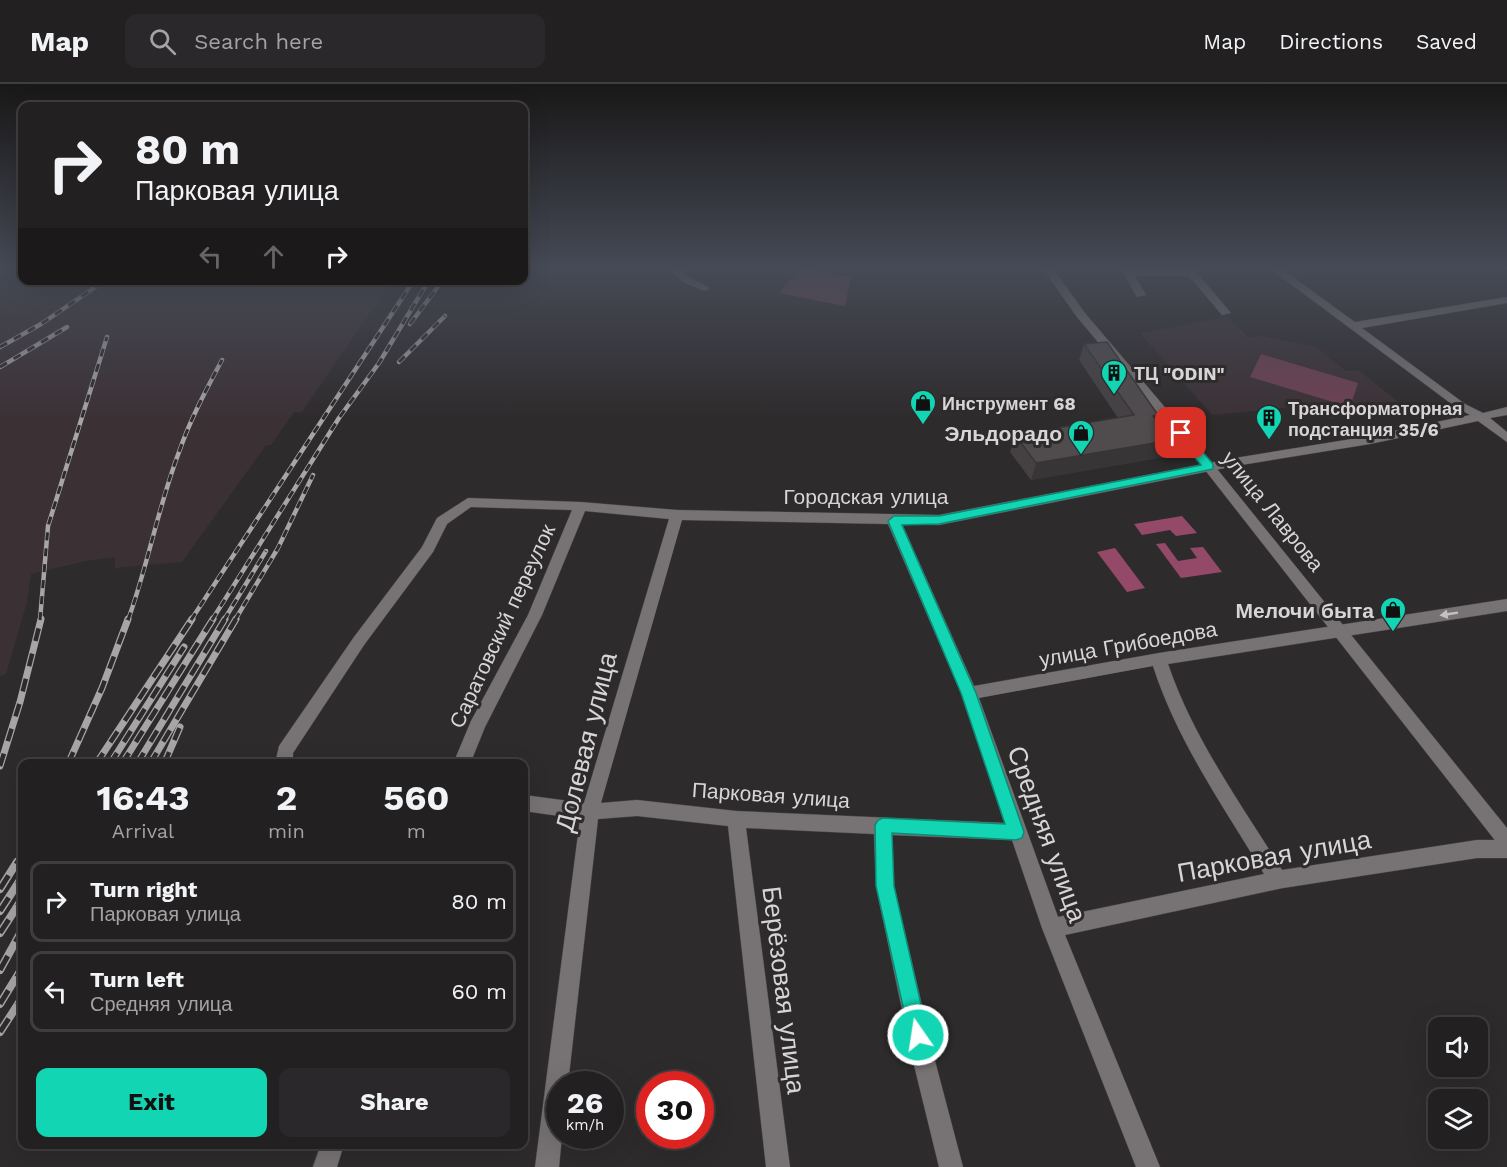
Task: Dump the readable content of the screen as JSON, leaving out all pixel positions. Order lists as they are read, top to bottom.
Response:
{
  "streets": {
    "street": [
      "Городская улица",
      "улица Лаврова",
      "Саратовский переулок",
      "улица Грибоедова",
      "Долевая улица",
      "Парковая улица",
      "Средняя улица",
      "Берёзовая улица"
    ]
  },
  "crossings": [
    ["Городская улица", "улица Лаврова"],
    ["Городская улица", "Саратовский переулок"],
    ["Городская улица", "Долевая улица"],
    ["Городская улица", "Средняя улица"],
    ["улица Лаврова", "улица Грибоедова"],
    ["улица Грибоедова", "Средняя улица"],
    ["Долевая улица", "Парковая улица"],
    ["Парковая улица", "Средняя улица"],
    ["Парковая улица", "Берёзовая улица"]
  ],
  "places": {
    "building": ["ТЦ \"ODIN\"", "Трансформаторная подстанция 35/6"],
    "shop": ["Инструмент 68", "Эльдорадо", "Мелочи быта"]
  },
  "page": {
    "header": "Map",
    "search": "Search here",
    "nav": ["Map", "Directions", "Saved"],
    "turn": ["80 m", "Парковая улица"],
    "eta": [
      "16:43",
      "Arrival",
      "2",
      "min",
      "560",
      "m"
    ],
    "list": [
      {
        "name": "Turn right",
        "note": "Парковая улица",
        "value": "80 m"
      },
      {
        "name": "Turn left",
        "note": "Средняя улица",
        "value": "60 m"
      }
    ],
    "buttons": ["Exit", "Share"],
    "speed": "26 km/h",
    "limit": "30"
  }
}
